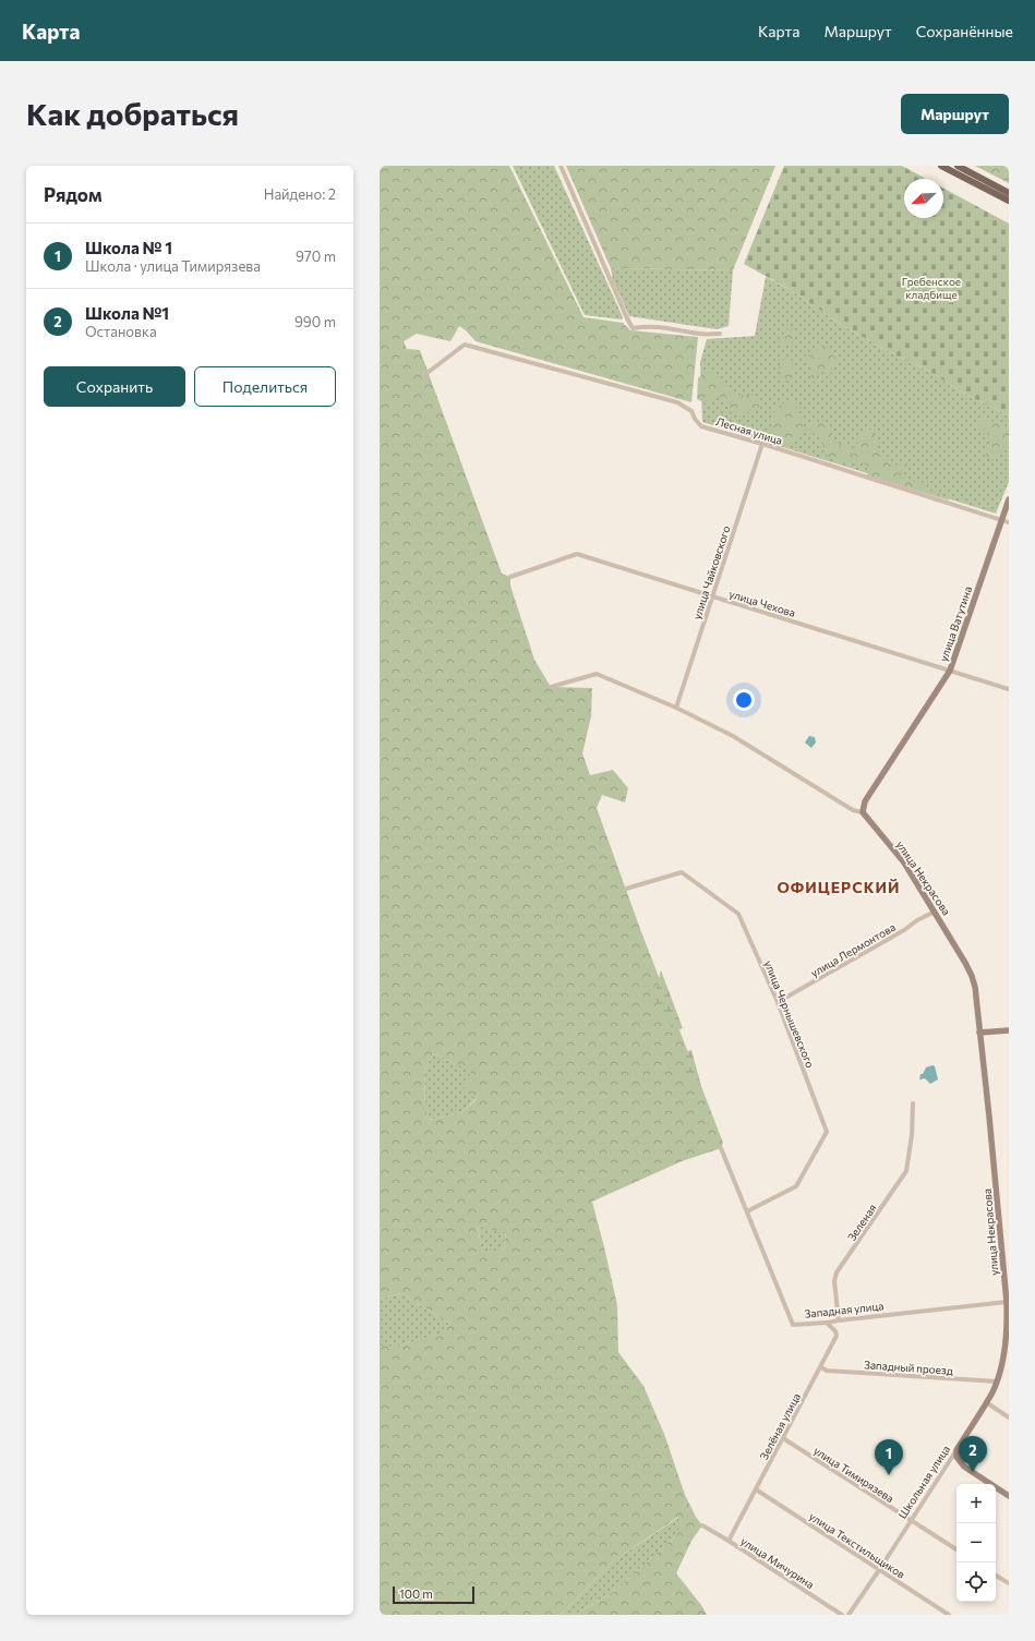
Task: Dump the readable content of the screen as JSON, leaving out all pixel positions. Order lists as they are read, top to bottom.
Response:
{
  "streets": {
    "street": [
      "Лесная улица",
      "улица Чайковского",
      "улица Чехова",
      "улица Ватутина",
      "улица Некрасова",
      "улица Лермонтова",
      "улица Чернышевского",
      "Зеленая",
      "Западная улица",
      "Западный проезд",
      "Зелёная улица",
      "улица Тимирязева",
      "Школьная улица",
      "улица Текстильщиков",
      "улица Мичурина"
    ]
  },
  "crossings": [
    ["Лесная улица", "улица Чайковского"],
    ["Лесная улица", "улица Ватутина"],
    ["улица Чайковского", "улица Чехова"],
    ["улица Чайковского", "улица Некрасова"],
    ["улица Чехова", "улица Ватутина"],
    ["улица Ватутина", "улица Некрасова"],
    ["улица Некрасова", "улица Лермонтова"],
    ["улица Некрасова", "Западная улица"],
    ["улица Некрасова", "Школьная улица"],
    ["улица Лермонтова", "улица Чернышевского"],
    ["улица Чернышевского", "Западная улица"],
    ["Зеленая", "Западная улица"],
    ["Западная улица", "Зелёная улица"],
    ["Западная улица", "Школьная улица"],
    ["Западный проезд", "Зелёная улица"],
    ["Западный проезд", "Школьная улица"],
    ["Зелёная улица", "улица Тимирязева"],
    ["Зелёная улица", "улица Текстильщиков"],
    ["Зелёная улица", "улица Мичурина"],
    ["улица Тимирязева", "Школьная улица"],
    ["Школьная улица", "улица Текстильщиков"]
  ],
  "districts": ["ОФИЦЕРСКИЙ"],
  "parks": ["Гребенское кладбище"],
  "scale_bar": "100 m",
  "north": "bottom left",
  "page": {
    "header": "Карта",
    "nav": ["Карта", "Маршрут", "Сохранённые"],
    "buttons": [
      "Маршрут",
      ["Сохранить", "Поделиться"]
    ],
    "title": "Как добраться",
    "heading": ["Рядом", "Найдено: 2"],
    "list": [
      {
        "mark": "1",
        "name": "Школа № 1",
        "note": "Школа · улица Тимирязева",
        "value": "970 m"
      },
      {
        "mark": "2",
        "name": "Школа №1",
        "note": "Остановка",
        "value": "990 m"
      }
    ],
    "pins": ["2", "1"],
    "map_buttons": ["+", "−"],
    "scale": "100 m"
  }
}
